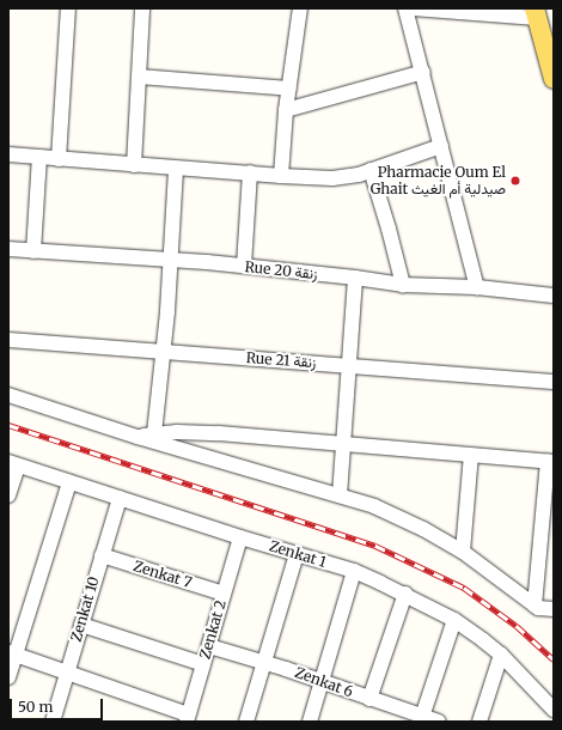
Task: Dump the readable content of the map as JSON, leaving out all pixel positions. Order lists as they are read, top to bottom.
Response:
{
  "streets": {
    "street": [
      "Rue 20 زنقة",
      "Rue 21 زنقة",
      "Zenkat 1",
      "Zenkat 7",
      "Zenkat 10",
      "Zenkat 2",
      "Zenkat 6"
    ]
  },
  "crossings": [
    ["Zenkat 1", "Zenkat 10"],
    ["Zenkat 1", "Zenkat 2"],
    ["Zenkat 7", "Zenkat 10"],
    ["Zenkat 7", "Zenkat 2"],
    ["Zenkat 2", "Zenkat 6"]
  ],
  "places": ["Pharmacie Oum El Ghait صيدلية أم الغيث"],
  "scale_bar": "50 m"
}
